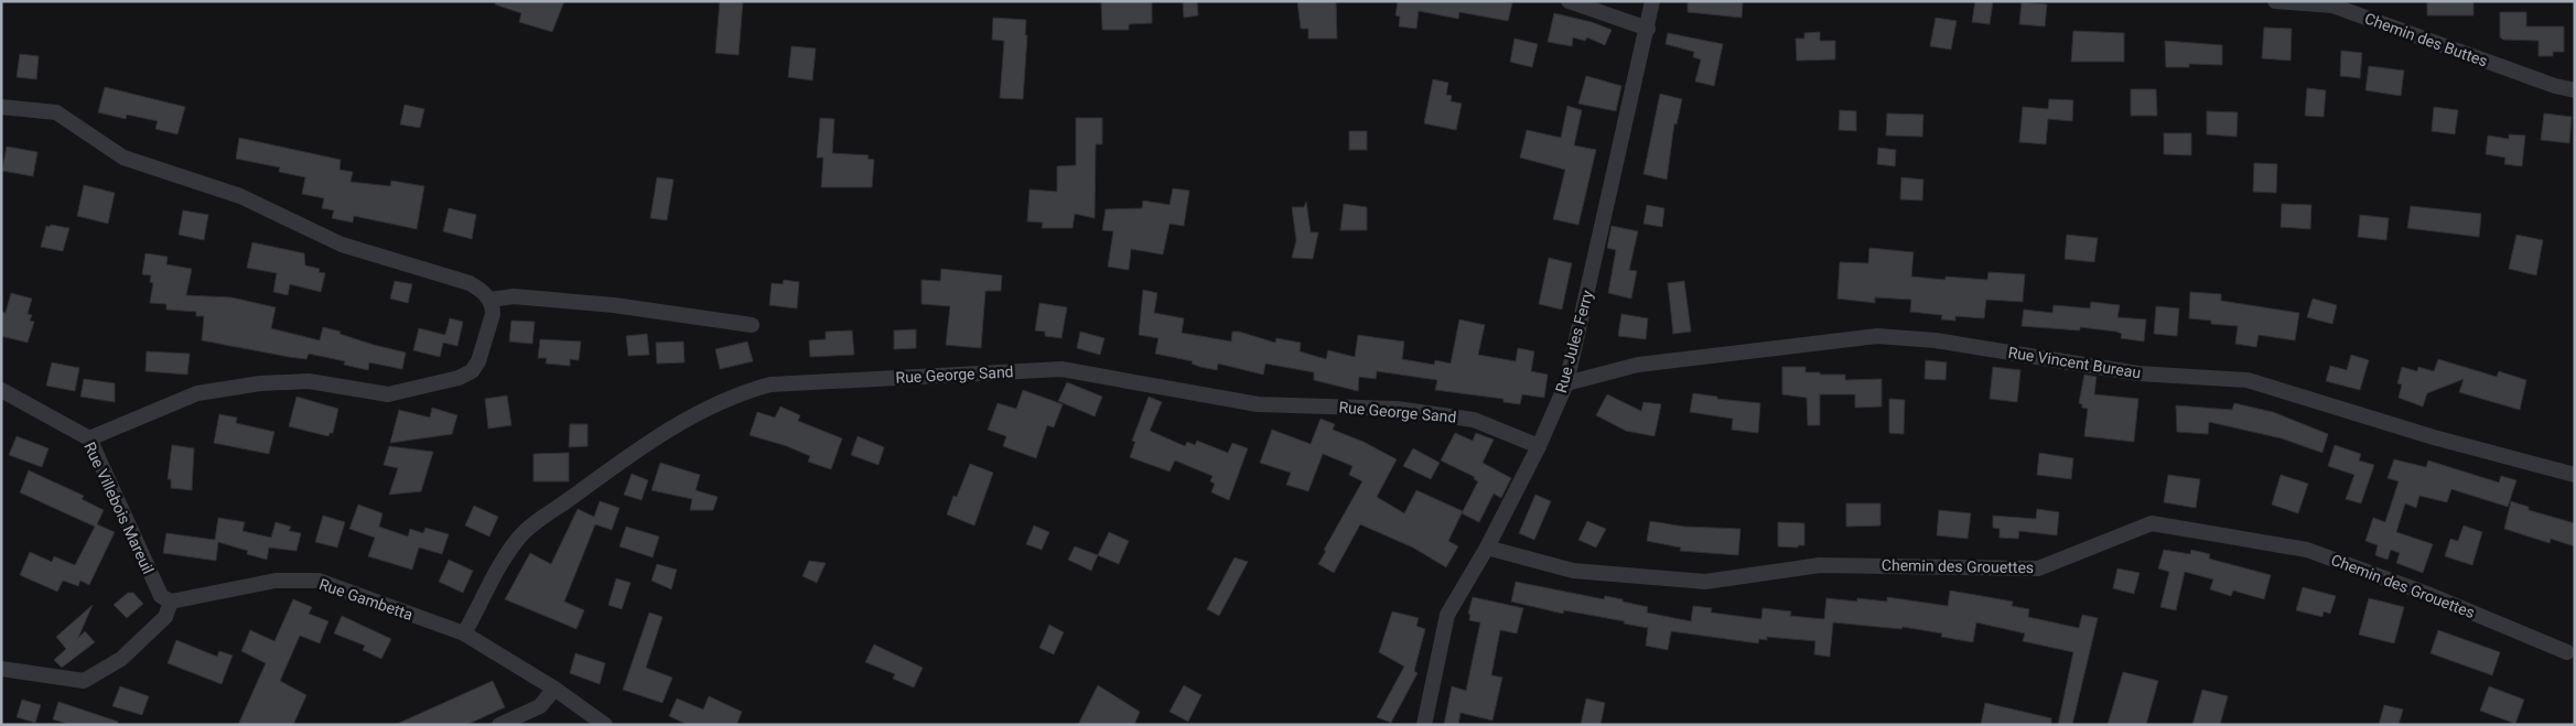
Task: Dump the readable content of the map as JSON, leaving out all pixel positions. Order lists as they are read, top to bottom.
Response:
{
  "streets": {
    "street": [
      "Chemin des Buttes",
      "Rue Jules Ferry",
      "Rue Vincent Bureau",
      "Rue George Sand",
      "Rue Villebois Mareuil",
      "Chemin des Grouettes",
      "Rue Gambetta"
    ]
  },
  "crossings": [
    ["Rue Jules Ferry", "Rue Vincent Bureau"],
    ["Rue Jules Ferry", "Rue George Sand"],
    ["Rue Jules Ferry", "Chemin des Grouettes"],
    ["Rue George Sand", "Rue Gambetta"],
    ["Rue Villebois Mareuil", "Rue Gambetta"]
  ]
}
